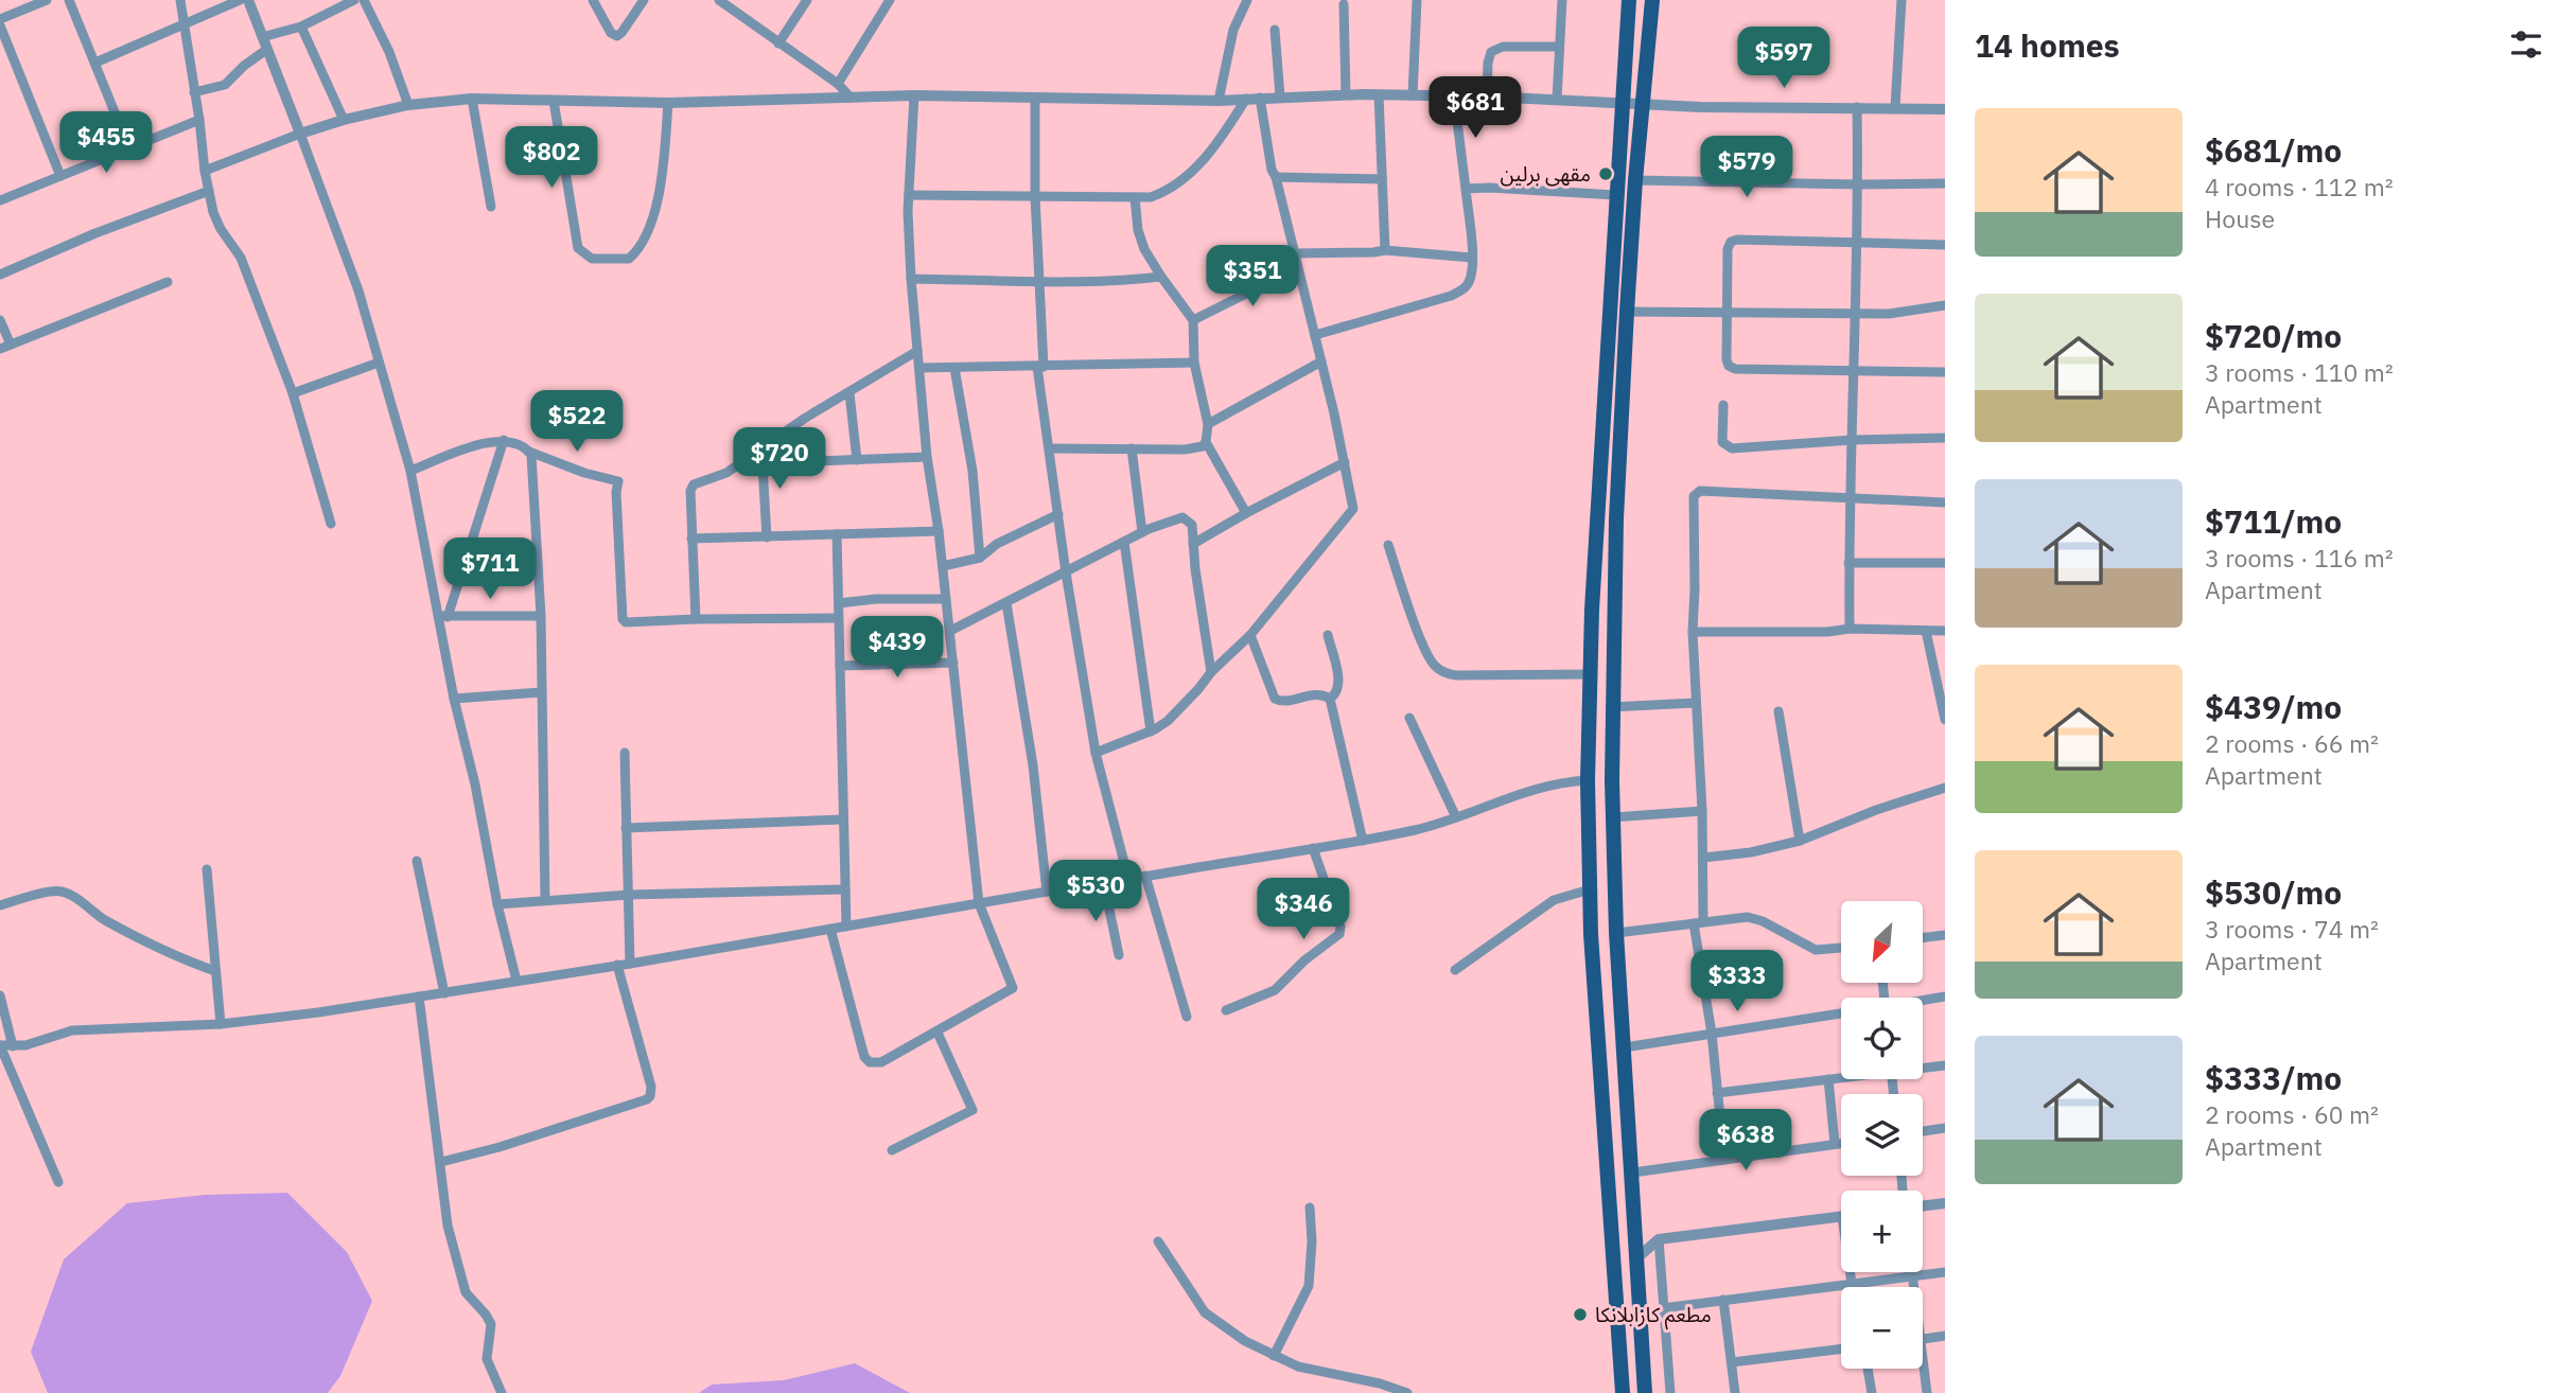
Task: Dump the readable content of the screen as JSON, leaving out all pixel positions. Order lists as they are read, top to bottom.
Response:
{
  "places": ["مقهى برلين", "مطعم كازابلانكا"],
  "north": "bottom left",
  "page": {
    "heading": "14 homes",
    "price": [
      "$597",
      "$681",
      "$455",
      "$802",
      "$579",
      "$351",
      "$522",
      "$720",
      "$711",
      "$439",
      "$530",
      "$346",
      "$333",
      "$638"
    ],
    "list": [
      {
        "name": "$681/mo",
        "note": "4 rooms · 112 m² · House"
      },
      {
        "name": "$720/mo",
        "note": "3 rooms · 110 m² · Apartment"
      },
      {
        "name": "$711/mo",
        "note": "3 rooms · 116 m² · Apartment"
      },
      {
        "name": "$439/mo",
        "note": "2 rooms · 66 m² · Apartment"
      },
      {
        "name": "$530/mo",
        "note": "3 rooms · 74 m² · Apartment"
      },
      {
        "name": "$333/mo",
        "note": "2 rooms · 60 m² · Apartment"
      }
    ],
    "map_buttons": ["+", "−"]
  }
}
